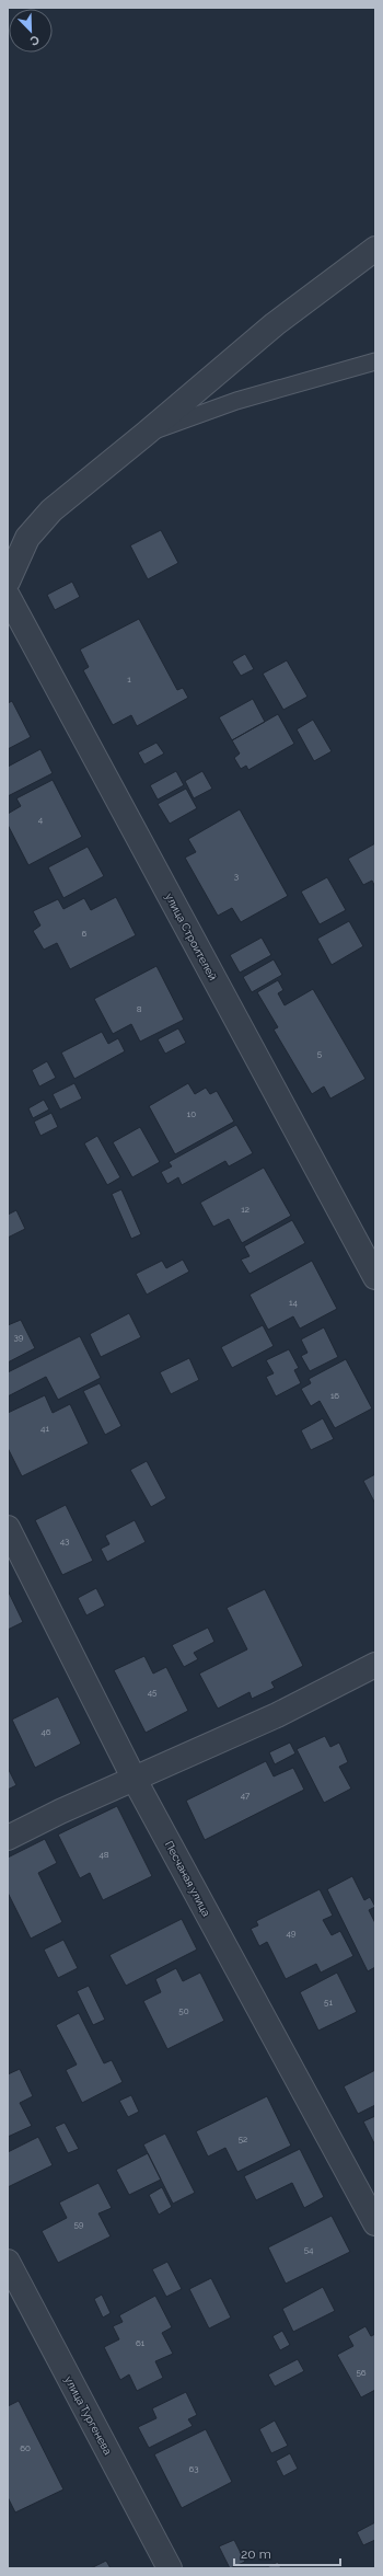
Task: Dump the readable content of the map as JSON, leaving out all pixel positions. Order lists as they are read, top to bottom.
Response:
{
  "streets": {
    "street": ["улица Строителей", "Песчаная улица", "улица Тургенева"]
  },
  "house_numbers": [
    "1",
    "4",
    "3",
    "6",
    "8",
    "5",
    "10",
    "12",
    "14",
    "39",
    "16",
    "41",
    "43",
    "45",
    "46",
    "47",
    "48",
    "49",
    "51",
    "50",
    "52",
    "59",
    "54",
    "61",
    "56",
    "60",
    "63"
  ],
  "scale_bar": "20 m",
  "north": "bottom right"
}
